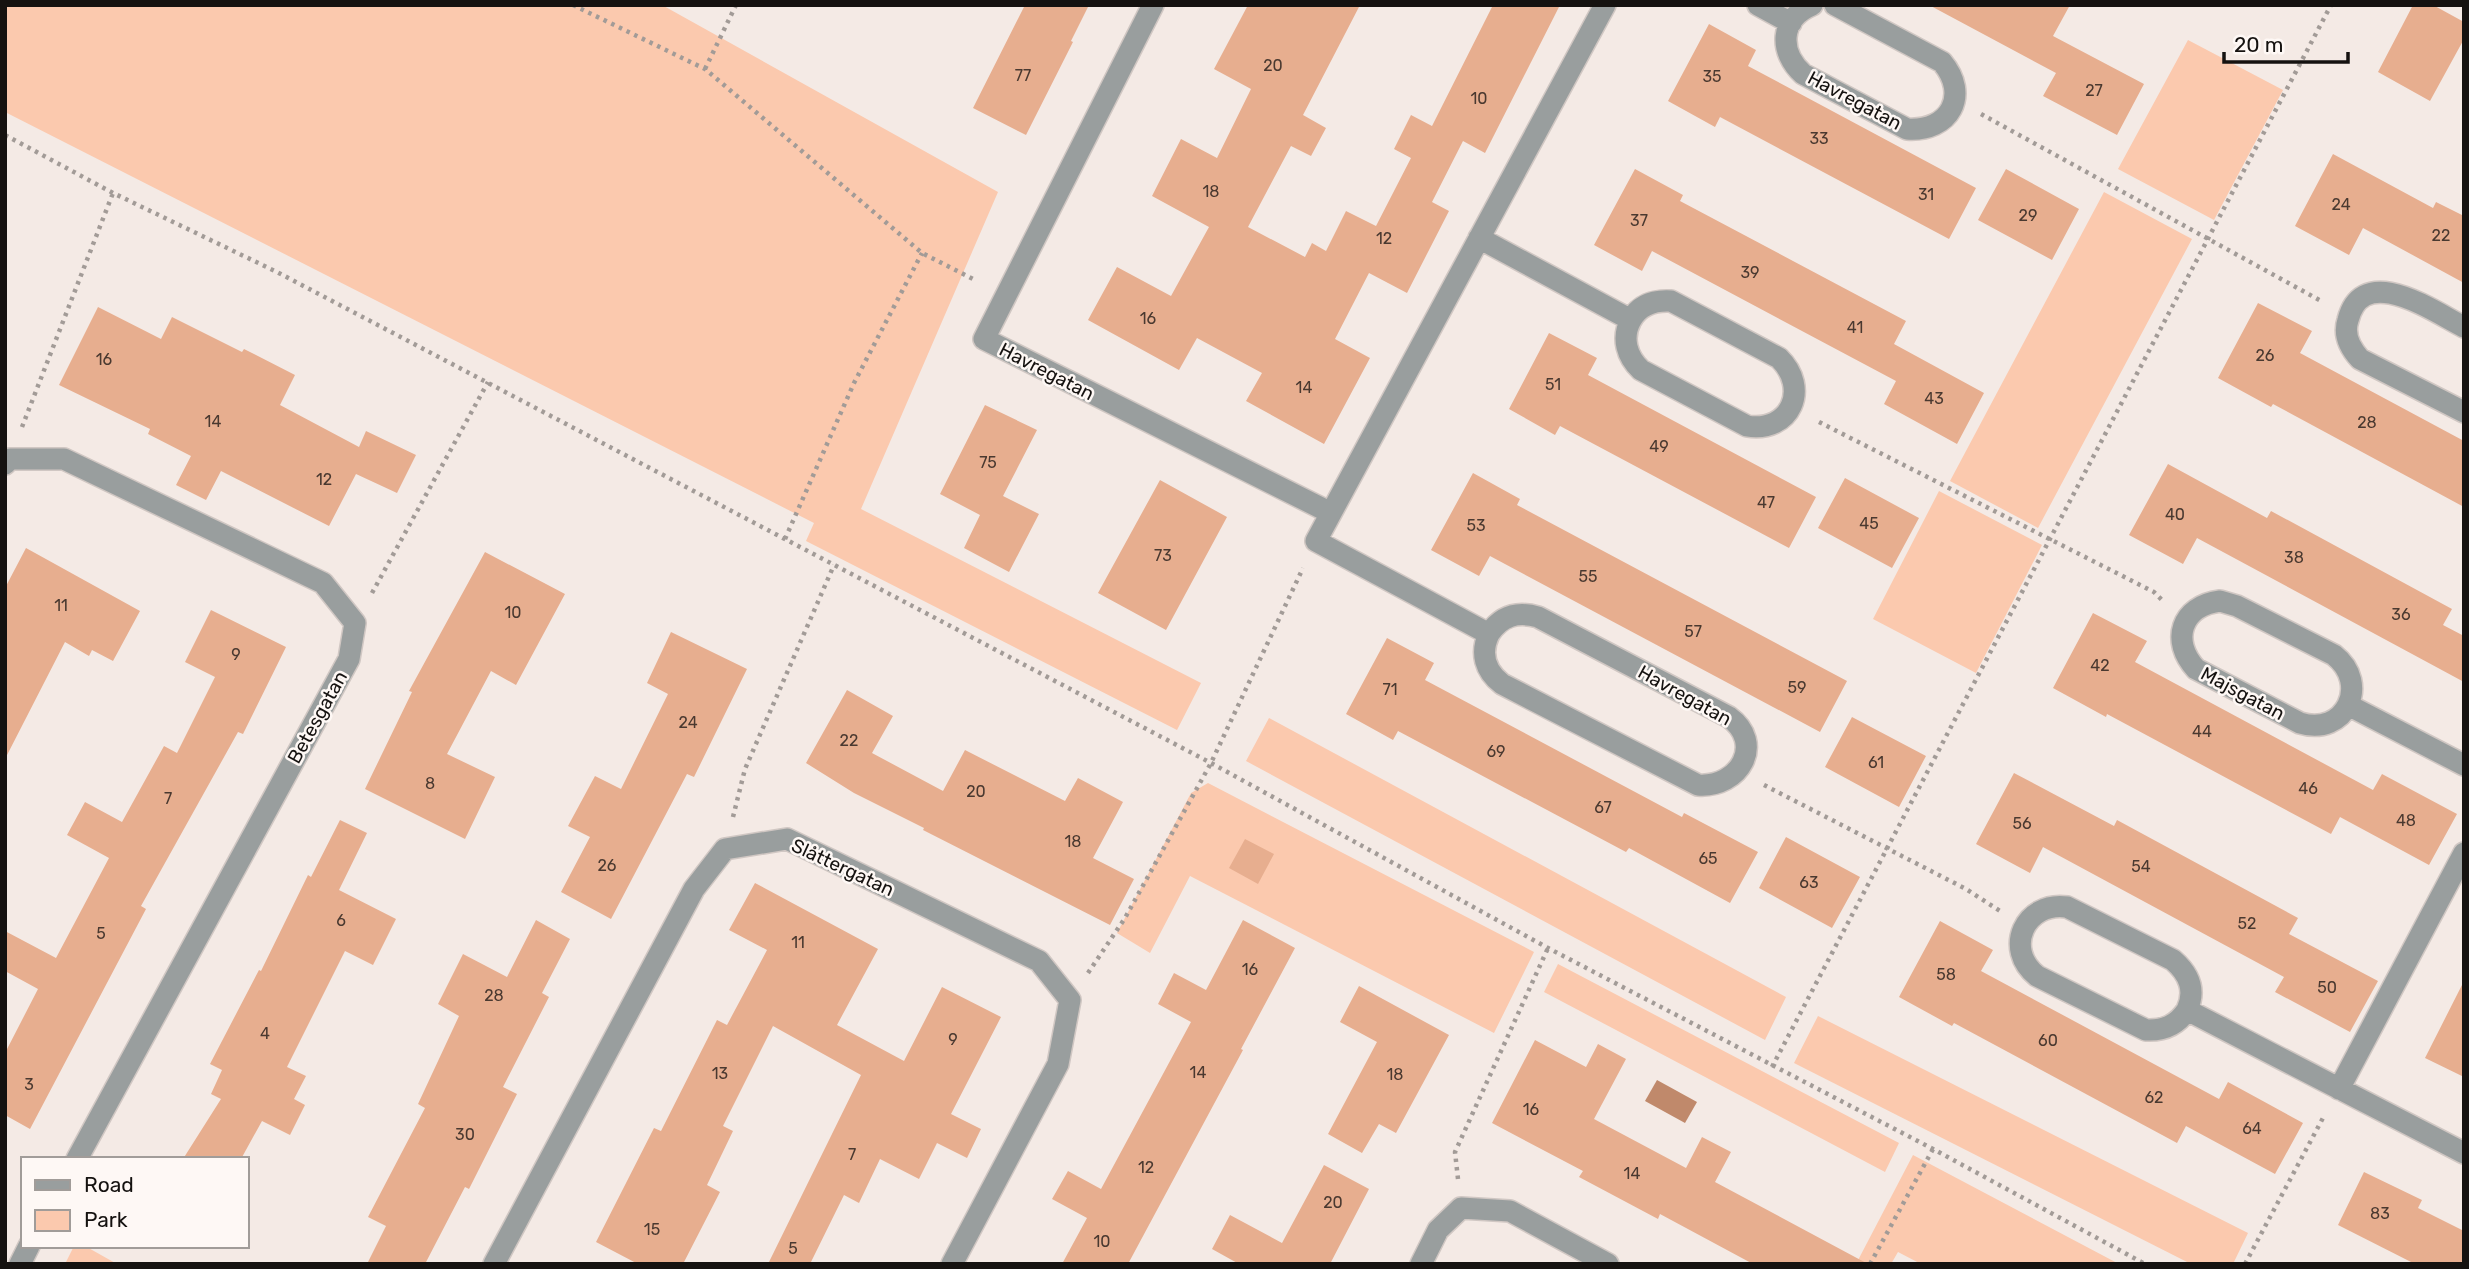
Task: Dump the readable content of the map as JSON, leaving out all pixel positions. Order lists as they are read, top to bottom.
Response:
{
  "streets": {
    "street": [
      "Havregatan",
      "Majsgatan",
      "Betesgatan",
      "Slåttergatan"
    ]
  },
  "house_numbers": [
    "20",
    "77",
    "35",
    "27",
    "10",
    "33",
    "18",
    "31",
    "24",
    "29",
    "37",
    "22",
    "12",
    "39",
    "16",
    "41",
    "26",
    "16",
    "51",
    "14",
    "43",
    "14",
    "28",
    "49",
    "75",
    "12",
    "47",
    "40",
    "45",
    "53",
    "73",
    "38",
    "55",
    "11",
    "10",
    "36",
    "57",
    "9",
    "42",
    "59",
    "71",
    "24",
    "44",
    "22",
    "69",
    "61",
    "8",
    "46",
    "20",
    "7",
    "67",
    "48",
    "56",
    "18",
    "65",
    "26",
    "54",
    "63",
    "6",
    "52",
    "5",
    "11",
    "16",
    "58",
    "50",
    "28",
    "4",
    "9",
    "60",
    "14",
    "13",
    "18",
    "3",
    "62",
    "16",
    "64",
    "30",
    "7",
    "12",
    "14",
    "20",
    "83",
    "15",
    "10",
    "5"
  ],
  "legend": ["Road", "Park"],
  "scale_bar": "20 m"
}
